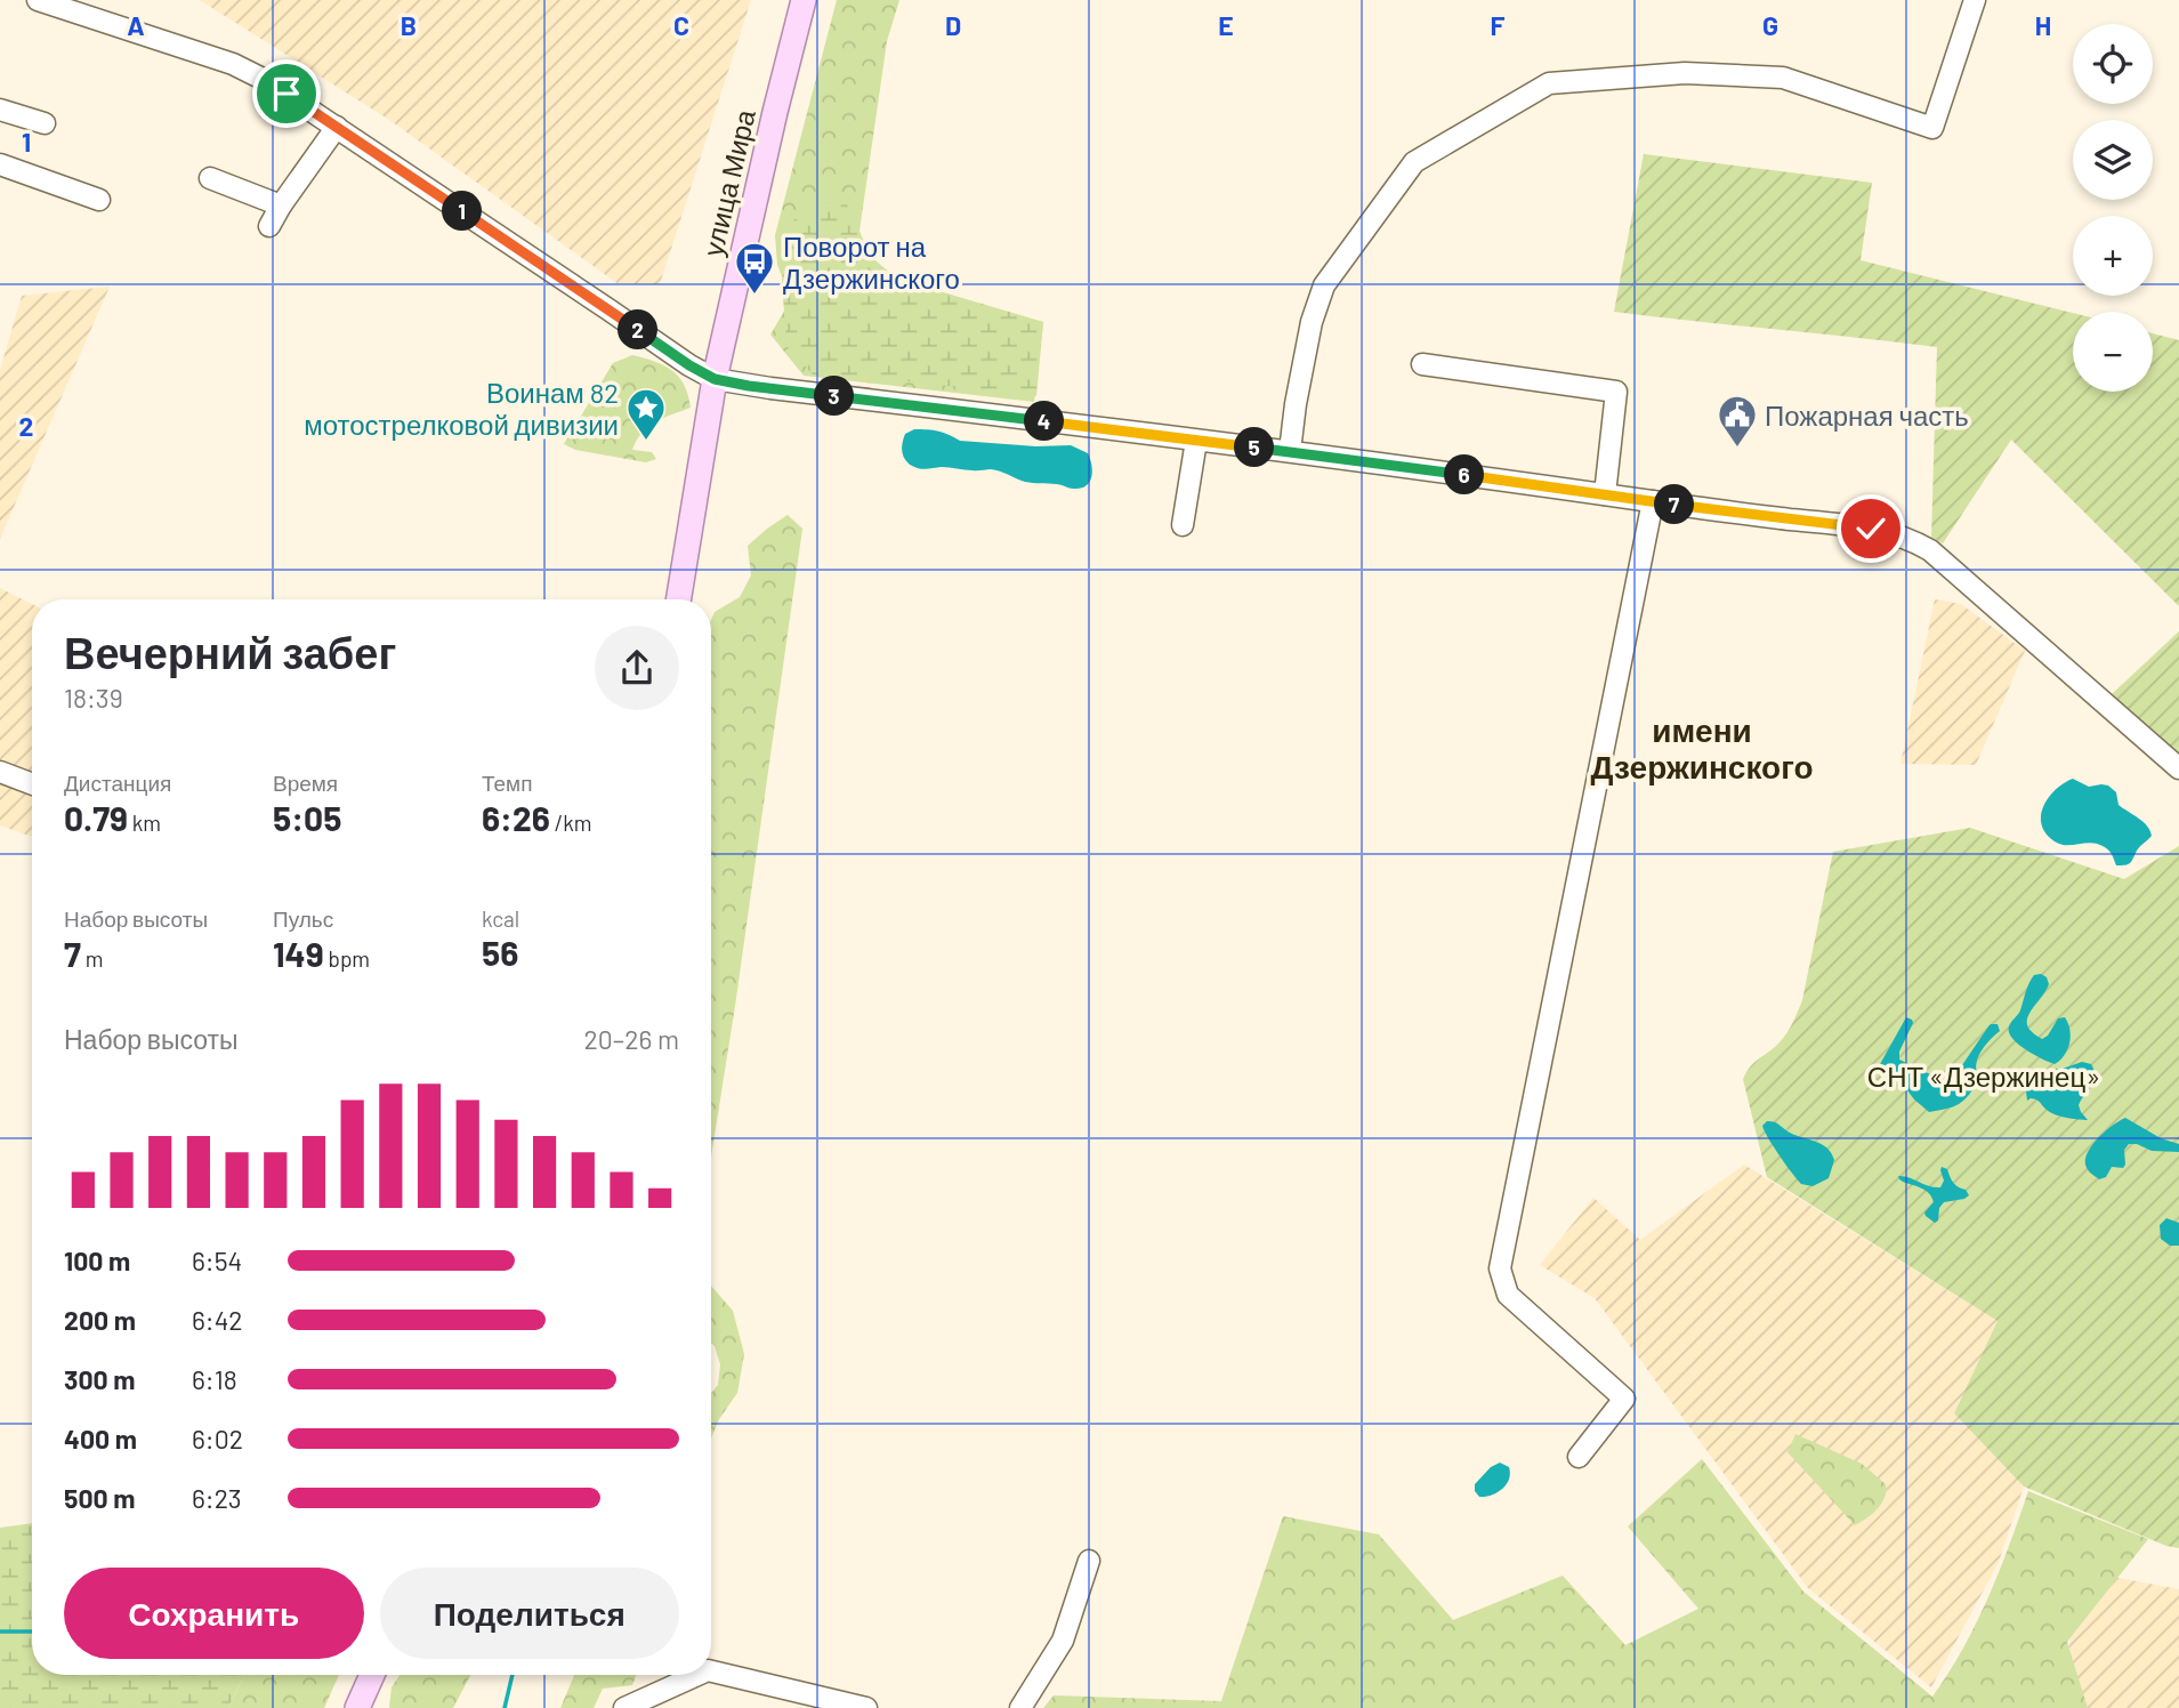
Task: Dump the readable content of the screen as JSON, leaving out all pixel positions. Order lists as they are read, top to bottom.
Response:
{
  "streets": {
    "main road": ["улица Мира"]
  },
  "districts": ["имени Дзержинского"],
  "parks": ["СНТ «Дзержинец»"],
  "places": {
    "bus stop": ["Поворот на Дзержинского"],
    "place": ["Воинам 82 мотострелковой дивизии"],
    "public building": ["Пожарная часть"]
  },
  "page": {
    "map_buttons": ["+", "−"],
    "pins": [
      "1",
      "2",
      "3",
      "4",
      "5",
      "6",
      "7"
    ],
    "heading": ["Вечерний забег", "18:39"],
    "stats": [
      ["Дистанция", "0.79 km"],
      ["Время", "5:05"],
      ["Темп", "6:26 /km"],
      ["Набор высоты", "7 m"],
      ["Пульс", "149 bpm"],
      ["kcal", "56"]
    ],
    "chart": ["Набор высоты", "20–26 m"],
    "list": [
      {
        "name": "100 m",
        "note": "6:54"
      },
      {
        "name": "200 m",
        "note": "6:42"
      },
      {
        "name": "300 m",
        "note": "6:18"
      },
      {
        "name": "400 m",
        "note": "6:02"
      },
      {
        "name": "500 m",
        "note": "6:23"
      }
    ],
    "buttons": ["Сохранить", "Поделиться"]
  },
  "grid": {
    "columns": [
      "A",
      "B",
      "C",
      "D",
      "E",
      "F",
      "G",
      "H"
    ],
    "rows": ["1", "2"]
  }
}
